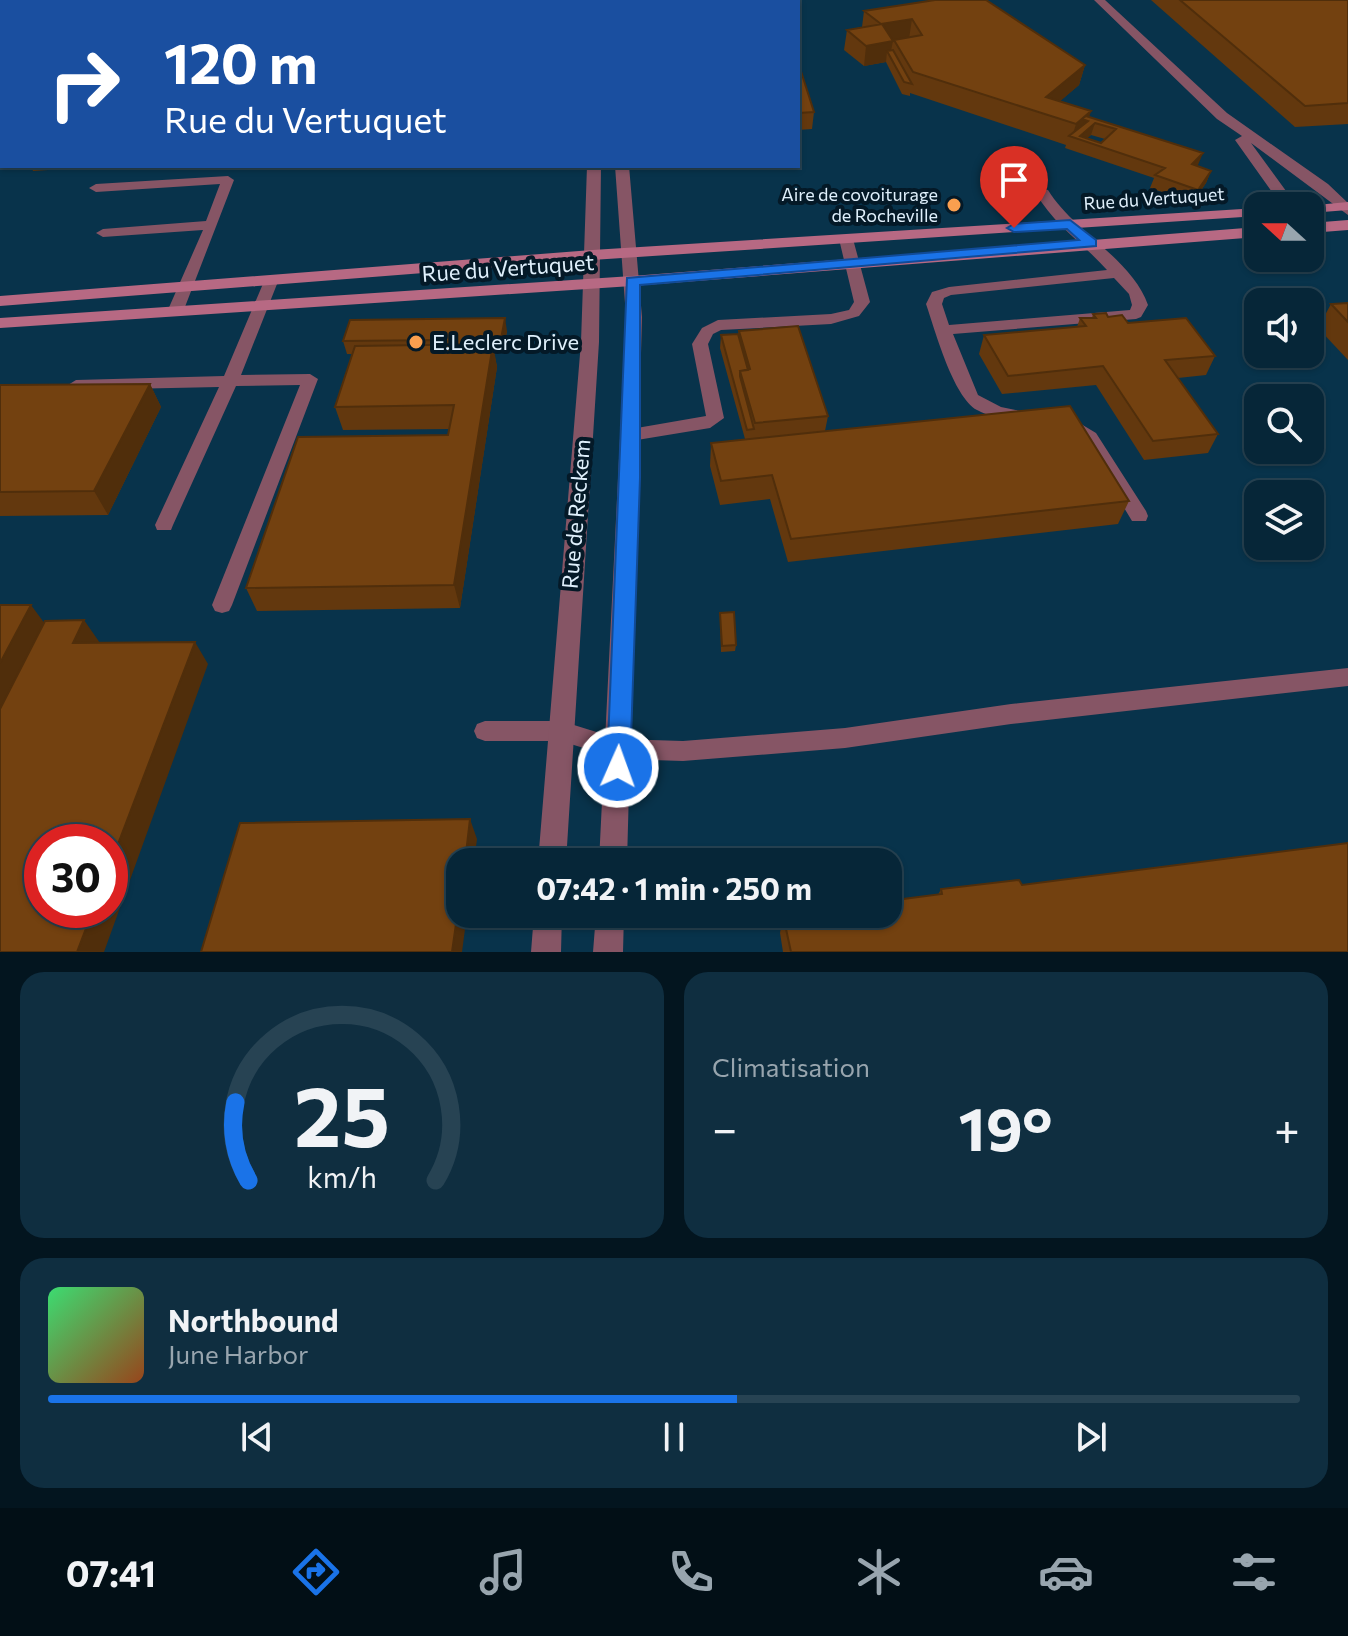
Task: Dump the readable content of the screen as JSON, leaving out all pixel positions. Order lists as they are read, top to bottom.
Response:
{
  "streets": {
    "street": ["Rue du Vertuquet", "Rue de Reckem"]
  },
  "crossings": [
    ["Rue du Vertuquet", "Rue de Reckem"]
  ],
  "places": ["Aire de covoiturage de Rocheville", "E.Leclerc Drive"],
  "north": "left",
  "page": {
    "turn": ["120 m", "Rue du Vertuquet"],
    "limit": "30",
    "trip": "07:42 · 1 min · 250 m",
    "tile": "Climatisation",
    "heat": ["−", "19°", "+"],
    "song": ["Northbound", "June Harbor"],
    "tabs": "07:41",
    "gauge": ["25", "km/h"]
  }
}
